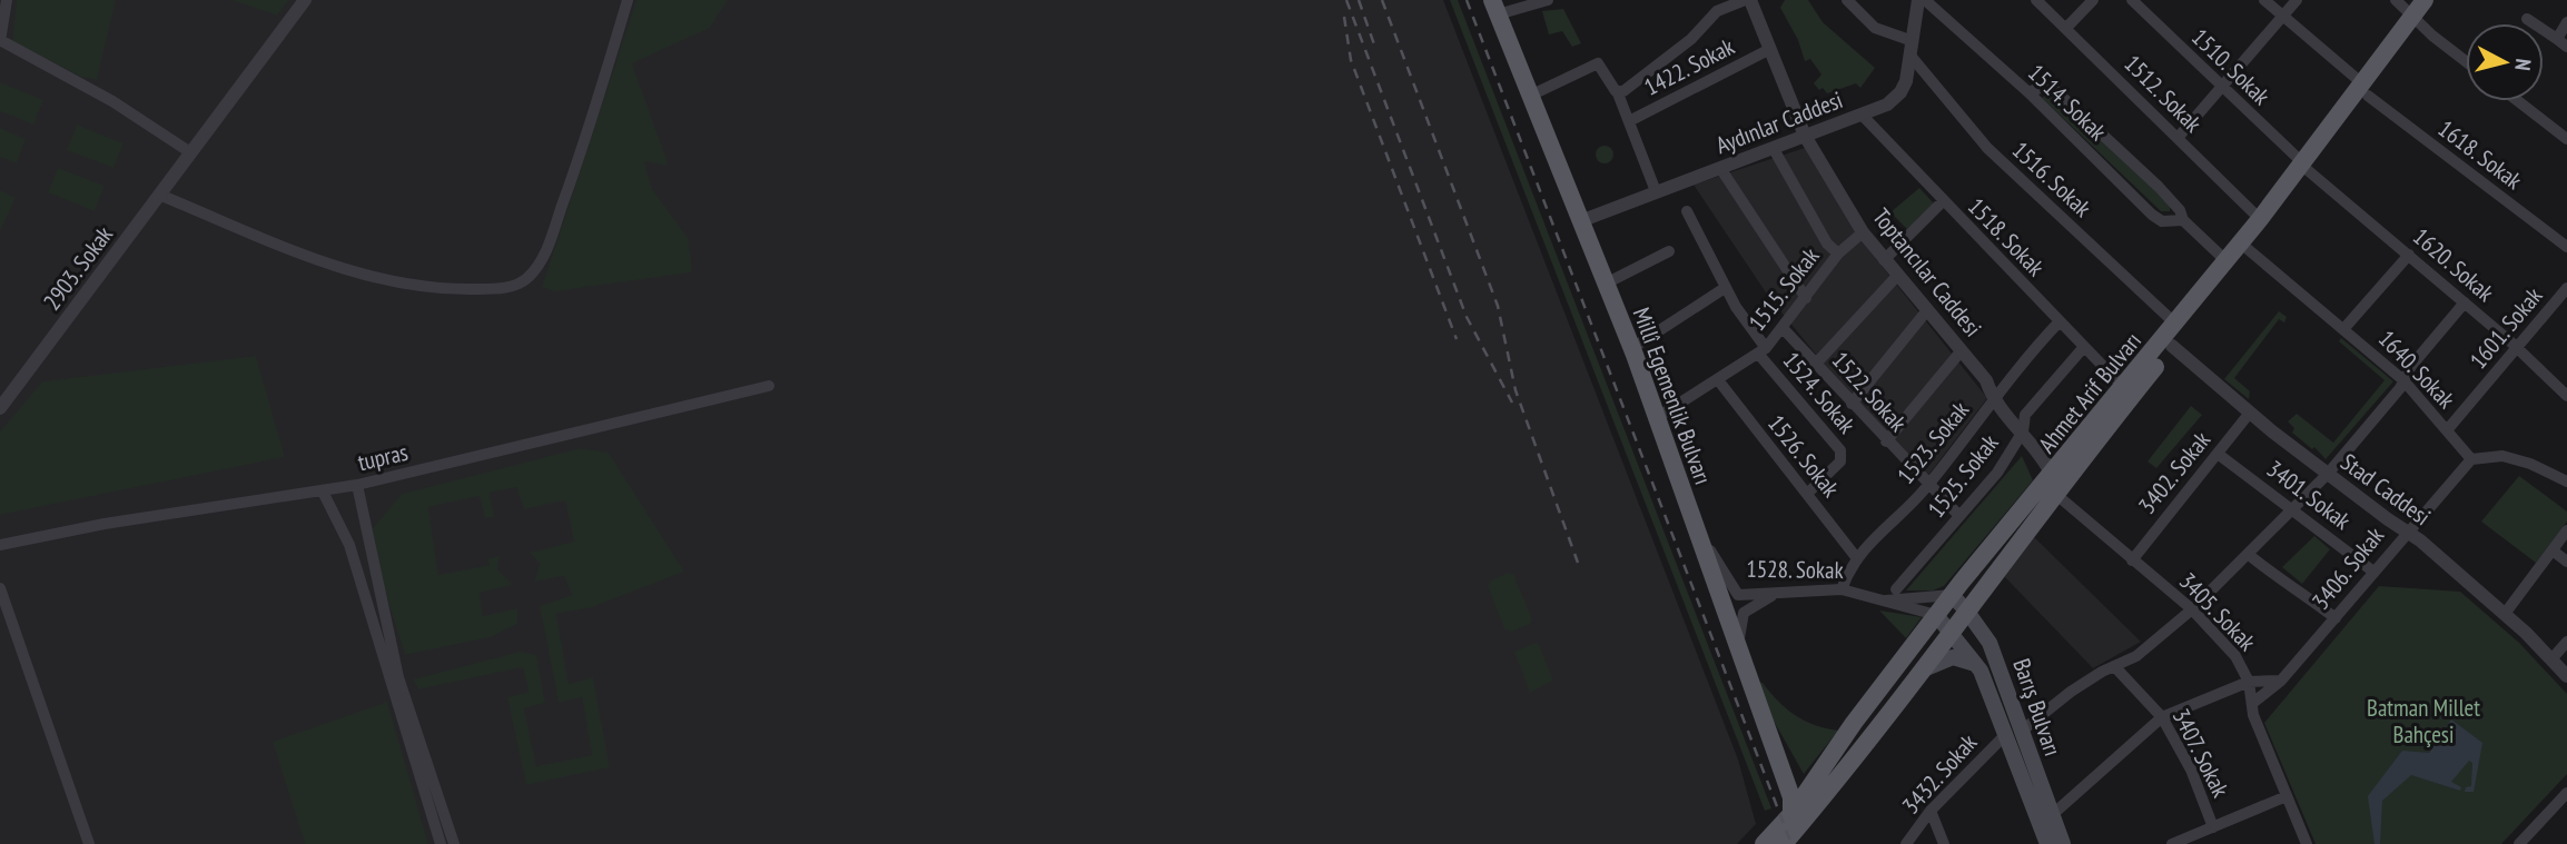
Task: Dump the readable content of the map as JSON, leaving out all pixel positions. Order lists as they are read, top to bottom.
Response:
{
  "streets": {
    "main road": ["Ahmet Arif Bulvarı", "Millî Egemenlik Bulvarı", "Barış Bulvarı"],
    "street": [
      "1422. Sokak",
      "1510. Sokak",
      "1512. Sokak",
      "1514. Sokak",
      "Aydınlar Caddesi",
      "1618. Sokak",
      "1516. Sokak",
      "1518. Sokak",
      "1620. Sokak",
      "2903. Sokak",
      "Toptancılar Caddesi",
      "1515. Sokak",
      "1601. Sokak",
      "1640. Sokak",
      "1522. Sokak",
      "1524. Sokak",
      "1523. Sokak",
      "1526. Sokak",
      "tupras",
      "3402. Sokak",
      "1525. Sokak",
      "Stad Caddesi",
      "3401. Sokak",
      "3406. Sokak",
      "1528. Sokak",
      "3405. Sokak",
      "3407. Sokak",
      "3432. Sokak"
    ]
  },
  "crossings": [
    ["1422. Sokak", "Toptancılar Caddesi"],
    ["1510. Sokak", "1620. Sokak"],
    ["1510. Sokak", "Ahmet Arif Bulvarı"],
    ["1512. Sokak", "Ahmet Arif Bulvarı"],
    ["Aydınlar Caddesi", "1516. Sokak"],
    ["Aydınlar Caddesi", "1518. Sokak"],
    ["Aydınlar Caddesi", "Toptancılar Caddesi"],
    ["Aydınlar Caddesi", "Millî Egemenlik Bulvarı"],
    ["1618. Sokak", "Ahmet Arif Bulvarı"],
    ["1516. Sokak", "Ahmet Arif Bulvarı"],
    ["1518. Sokak", "Ahmet Arif Bulvarı"],
    ["1518. Sokak", "1523. Sokak"],
    ["1518. Sokak", "1525. Sokak"],
    ["1620. Sokak", "1601. Sokak"],
    ["1620. Sokak", "Ahmet Arif Bulvarı"],
    ["1620. Sokak", "3432. Sokak"],
    ["Toptancılar Caddesi", "1515. Sokak"],
    ["Toptancılar Caddesi", "Ahmet Arif Bulvarı"],
    ["Toptancılar Caddesi", "1523. Sokak"],
    ["Toptancılar Caddesi", "1525. Sokak"],
    ["Toptancılar Caddesi", "3405. Sokak"],
    ["1515. Sokak", "1522. Sokak"],
    ["1515. Sokak", "1524. Sokak"],
    ["1515. Sokak", "Millî Egemenlik Bulvarı"],
    ["1515. Sokak", "1526. Sokak"],
    ["1601. Sokak", "1640. Sokak"],
    ["1640. Sokak", "Ahmet Arif Bulvarı"],
    ["1640. Sokak", "3406. Sokak"],
    ["1640. Sokak", "3432. Sokak"],
    ["1522. Sokak", "1523. Sokak"],
    ["1522. Sokak", "1525. Sokak"],
    ["1524. Sokak", "1526. Sokak"],
    ["Ahmet Arif Bulvarı", "Millî Egemenlik Bulvarı"],
    ["Ahmet Arif Bulvarı", "Stad Caddesi"],
    ["Ahmet Arif Bulvarı", "1528. Sokak"],
    ["Ahmet Arif Bulvarı", "3405. Sokak"],
    ["Ahmet Arif Bulvarı", "Barış Bulvarı"],
    ["Millî Egemenlik Bulvarı", "1528. Sokak"],
    ["1523. Sokak", "1526. Sokak"],
    ["1523. Sokak", "1528. Sokak"],
    ["3402. Sokak", "Stad Caddesi"],
    ["3402. Sokak", "3401. Sokak"],
    ["3402. Sokak", "3405. Sokak"],
    ["Stad Caddesi", "3406. Sokak"],
    ["Stad Caddesi", "3432. Sokak"],
    ["3401. Sokak", "3406. Sokak"],
    ["3401. Sokak", "3432. Sokak"],
    ["3406. Sokak", "3405. Sokak"],
    ["1528. Sokak", "Barış Bulvarı"],
    ["3405. Sokak", "3432. Sokak"],
    ["Barış Bulvarı", "3432. Sokak"],
    ["3407. Sokak", "3432. Sokak"]
  ],
  "parks": ["Batman Millet Bahçesi"],
  "north": "right"
}
